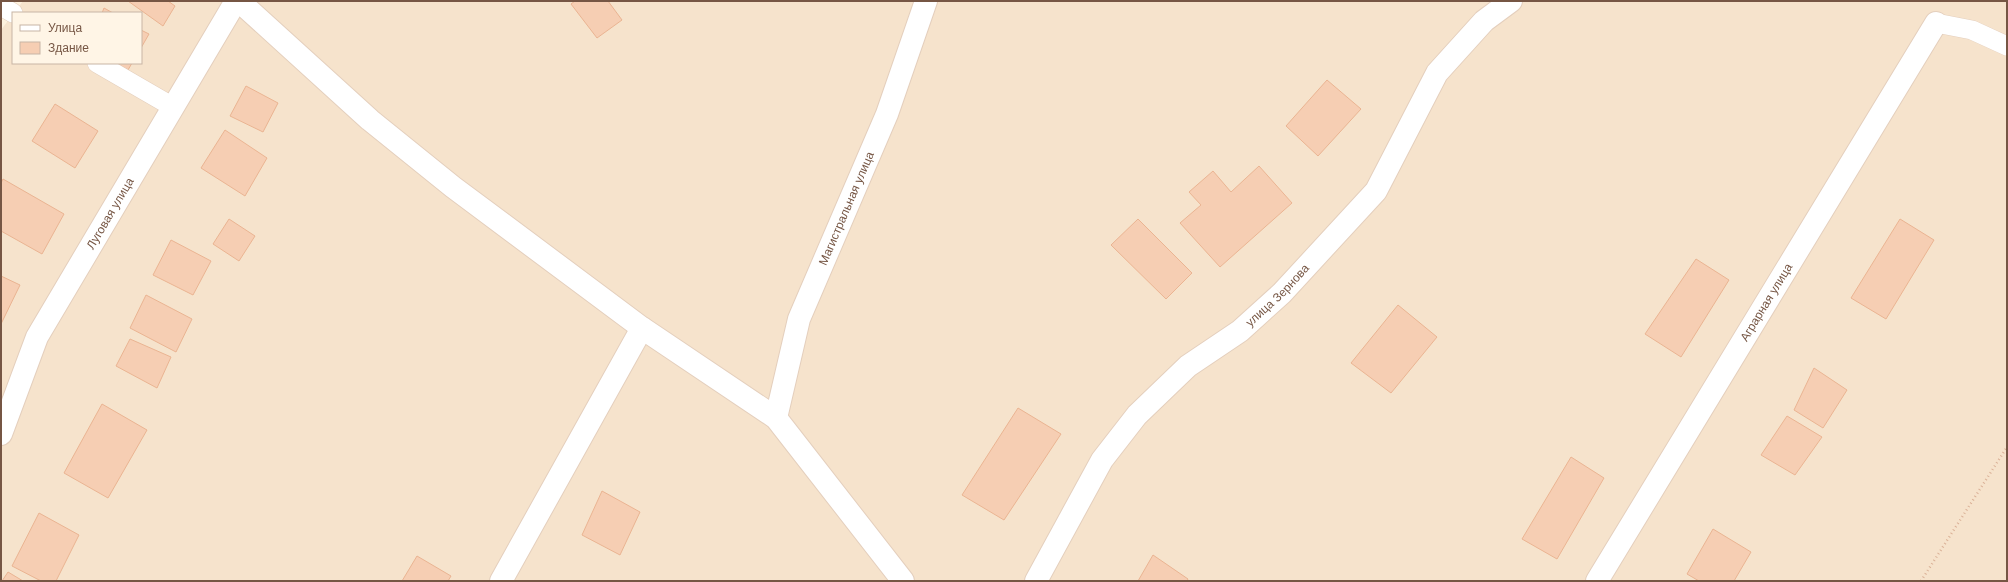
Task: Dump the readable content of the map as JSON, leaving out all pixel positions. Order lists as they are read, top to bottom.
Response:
{
  "streets": {
    "street": [
      "Магистральная улица",
      "Луговая улица",
      "улица Зернова",
      "Аграрная улица"
    ]
  },
  "legend": ["Улица", "Здание"]
}
